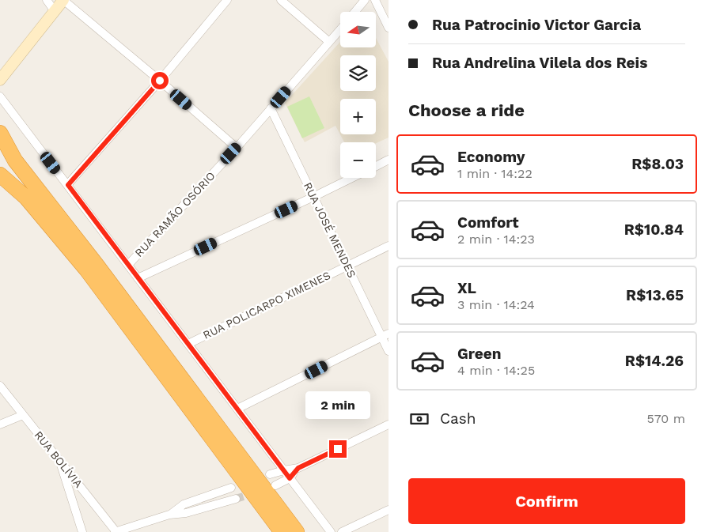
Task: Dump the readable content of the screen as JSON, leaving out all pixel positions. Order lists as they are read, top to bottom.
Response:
{
  "streets": {
    "street": [
      "RUA RAMÃO OSÓRIO",
      "RUA JOSÉ MENDES",
      "RUA POLICARPO XIMENES",
      "RUA BOLÍVIA"
    ]
  },
  "crossings": [
    ["RUA RAMÃO OSÓRIO", "RUA JOSÉ MENDES"],
    ["RUA JOSÉ MENDES", "RUA POLICARPO XIMENES"]
  ],
  "north": "left",
  "page": {
    "banner": ["Rua Patrocinio Victor Garcia", "Rua Andrelina Vilela dos Reis"],
    "map_buttons": ["+", "−"],
    "heading": "Choose a ride",
    "list": [
      {
        "name": "Economy",
        "note": "1 min · 14:22",
        "value": "R$8.03"
      },
      {
        "name": "Comfort",
        "note": "2 min · 14:23",
        "value": "R$10.84"
      },
      {
        "name": "XL",
        "note": "3 min · 14:24",
        "value": "R$13.65"
      },
      {
        "name": "Green",
        "note": "4 min · 14:25",
        "value": "R$14.26"
      }
    ],
    "bubble": "2 min",
    "pay": ["Cash", "570 m"],
    "buttons": "Confirm"
  }
}
